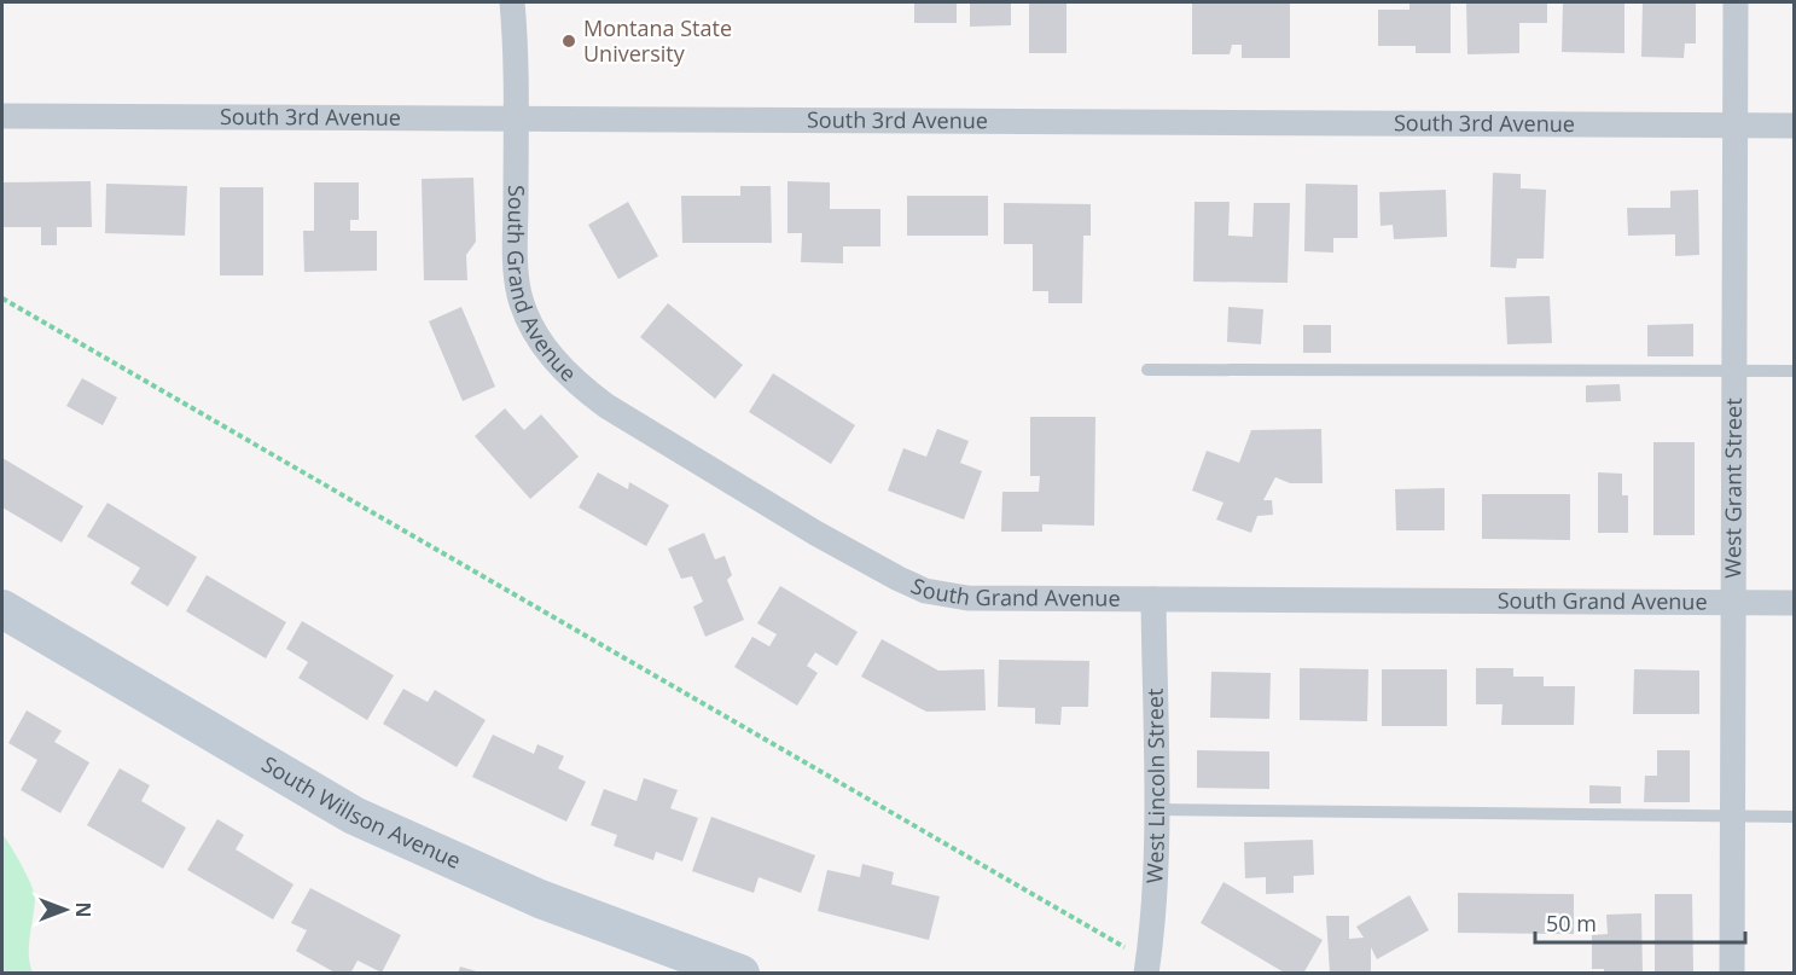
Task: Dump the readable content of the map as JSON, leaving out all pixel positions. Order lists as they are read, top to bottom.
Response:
{
  "streets": {
    "main road": ["South Willson Avenue"],
    "street": [
      "South 3rd Avenue",
      "South Grand Avenue",
      "West Grant Street",
      "West Lincoln Street"
    ]
  },
  "crossings": [
    ["South 3rd Avenue", "South Grand Avenue"],
    ["South 3rd Avenue", "West Grant Street"],
    ["South Grand Avenue", "West Grant Street"],
    ["South Grand Avenue", "West Lincoln Street"]
  ],
  "places": ["Montana State University"],
  "scale_bar": "50 m",
  "north": "right"
}
